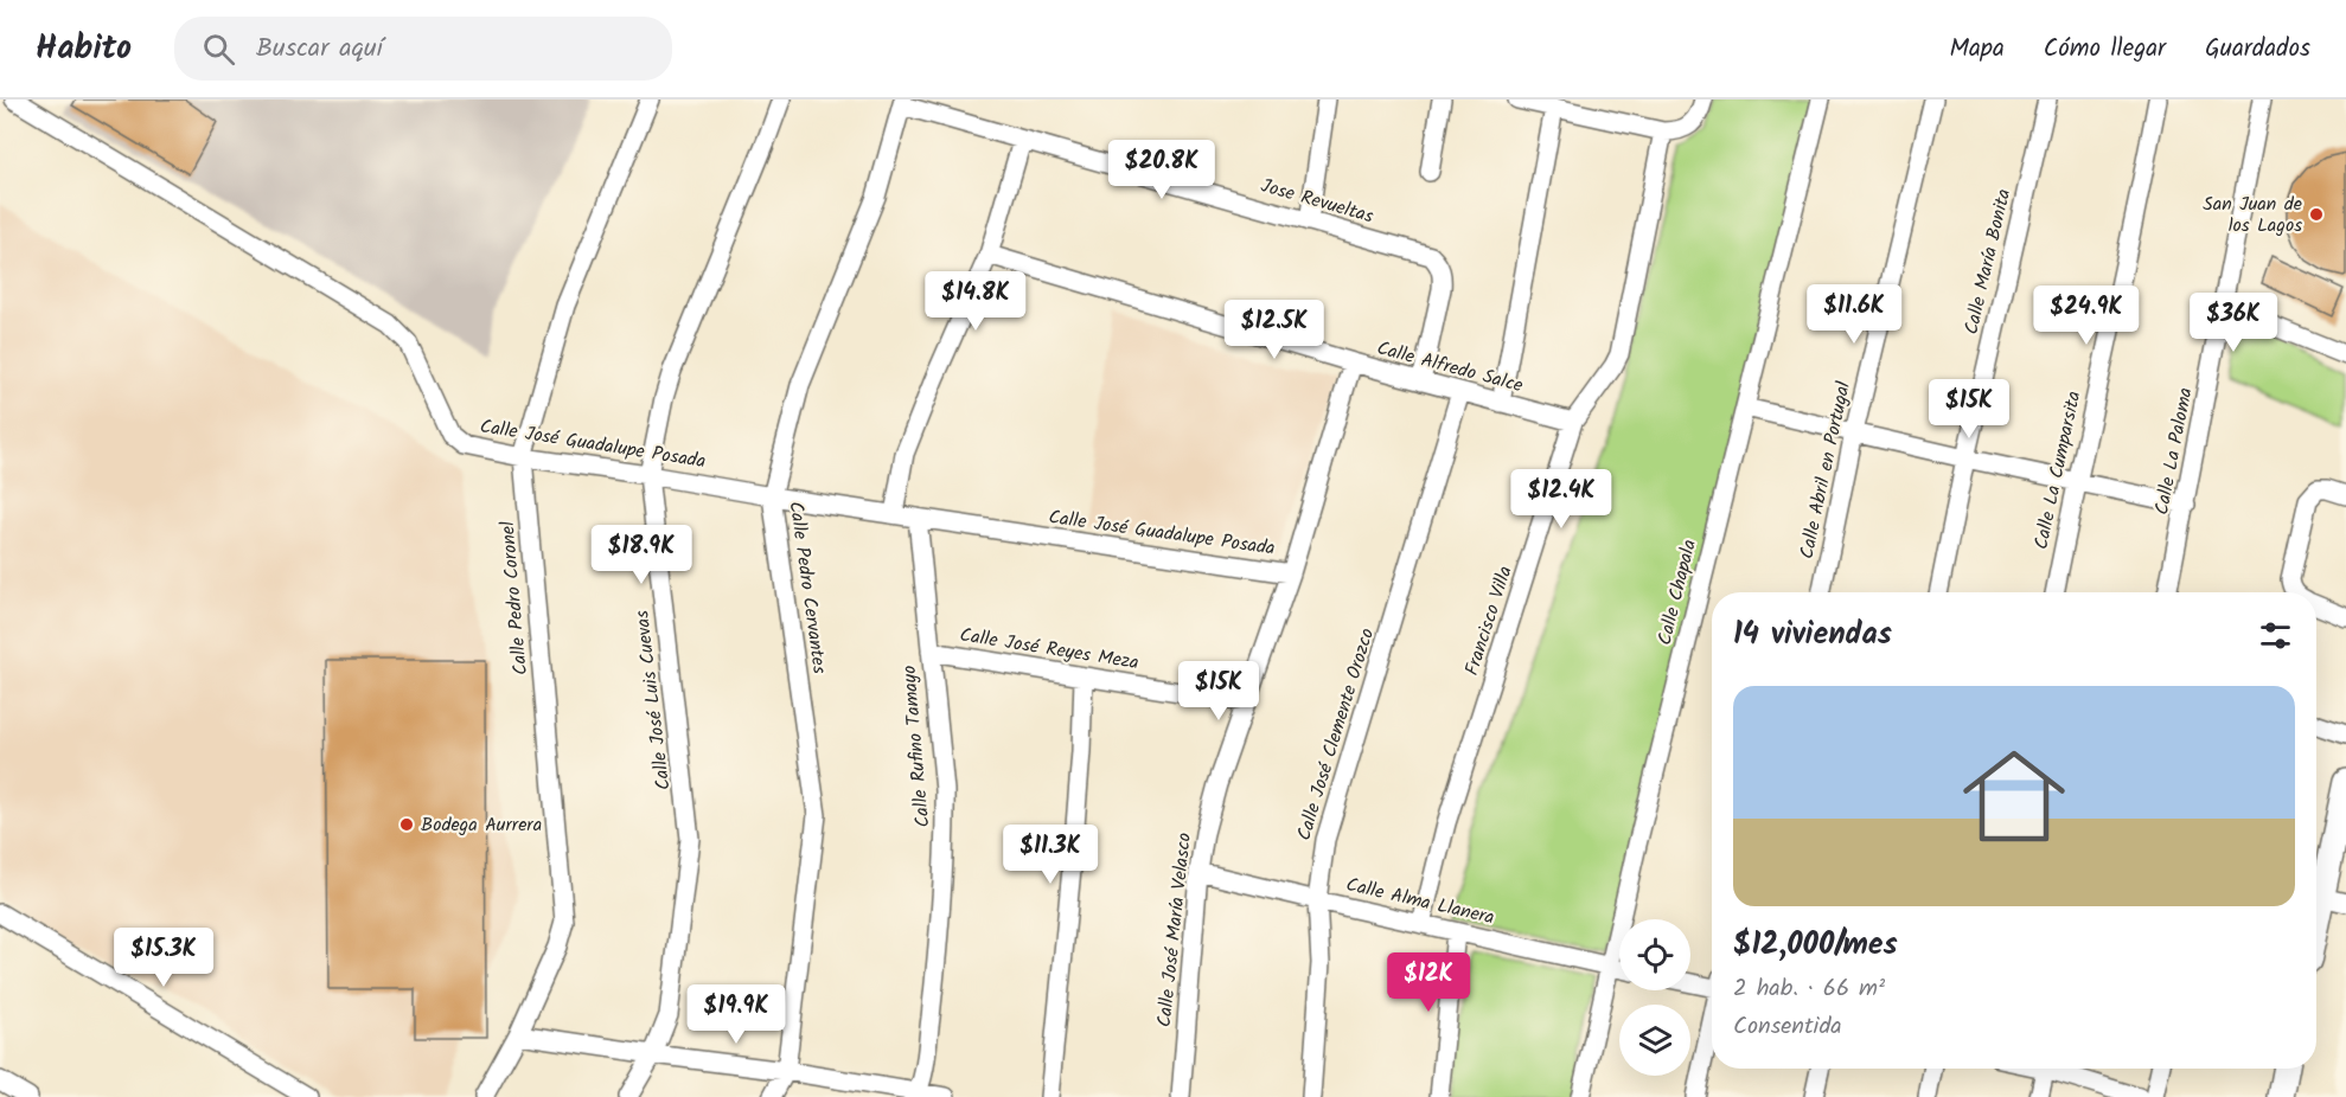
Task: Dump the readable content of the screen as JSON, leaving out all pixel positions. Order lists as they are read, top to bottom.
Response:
{
  "streets": {
    "street": [
      "Jose Revueltas",
      "Calle María Bonita",
      "Calle Alfredo Salce",
      "Calle José Guadalupe Posada",
      "Calle La Paloma",
      "Calle Abril en Portugal",
      "Calle La Cumparsita",
      "Calle Pedro Cervantes",
      "Calle Chapala",
      "Calle Pedro Coronel",
      "Francisco Villa",
      "Calle José Reyes Meza",
      "Calle José Luis Cuevas",
      "Calle José Clemente Orozco",
      "Calle Rufino Tamayo",
      "Calle Alma Llanera",
      "Calle José María Velasco"
    ]
  },
  "crossings": [
    ["Jose Revueltas", "Calle Alfredo Salce"],
    ["Jose Revueltas", "Calle Pedro Cervantes"],
    ["Calle Alfredo Salce", "Francisco Villa"],
    ["Calle Alfredo Salce", "Calle José Clemente Orozco"],
    ["Calle Alfredo Salce", "Calle José María Velasco"],
    ["Calle José Guadalupe Posada", "Calle Pedro Cervantes"],
    ["Calle José Guadalupe Posada", "Calle Pedro Coronel"],
    ["Calle José Guadalupe Posada", "Calle José Luis Cuevas"],
    ["Calle José Guadalupe Posada", "Calle Rufino Tamayo"],
    ["Calle José Guadalupe Posada", "Calle José María Velasco"],
    ["Calle Chapala", "Calle Alma Llanera"],
    ["Francisco Villa", "Calle Alma Llanera"],
    ["Calle José Reyes Meza", "Calle Rufino Tamayo"],
    ["Calle José Reyes Meza", "Calle José María Velasco"],
    ["Calle José Clemente Orozco", "Calle Alma Llanera"],
    ["Calle Alma Llanera", "Calle José María Velasco"]
  ],
  "places": ["San Juan de los Lagos", "Bodega Aurrera"],
  "page": {
    "header": "Habito",
    "search": "Buscar aquí",
    "nav": ["Mapa", "Cómo llegar", "Guardados"],
    "price": [
      "$20.8K",
      "$14.8K",
      "$11.6K",
      "$24.9K",
      "$36K",
      "$12.5K",
      "$15K",
      "$12.4K",
      "$18.9K",
      "$15K",
      "$11.3K",
      "$15.3K",
      "$12K",
      "$19.9K"
    ],
    "heading": "14 viviendas",
    "list": [
      {
        "name": "$12,000/mes",
        "note": "2 hab. · 66 m² · Consentida"
      }
    ]
  }
}
